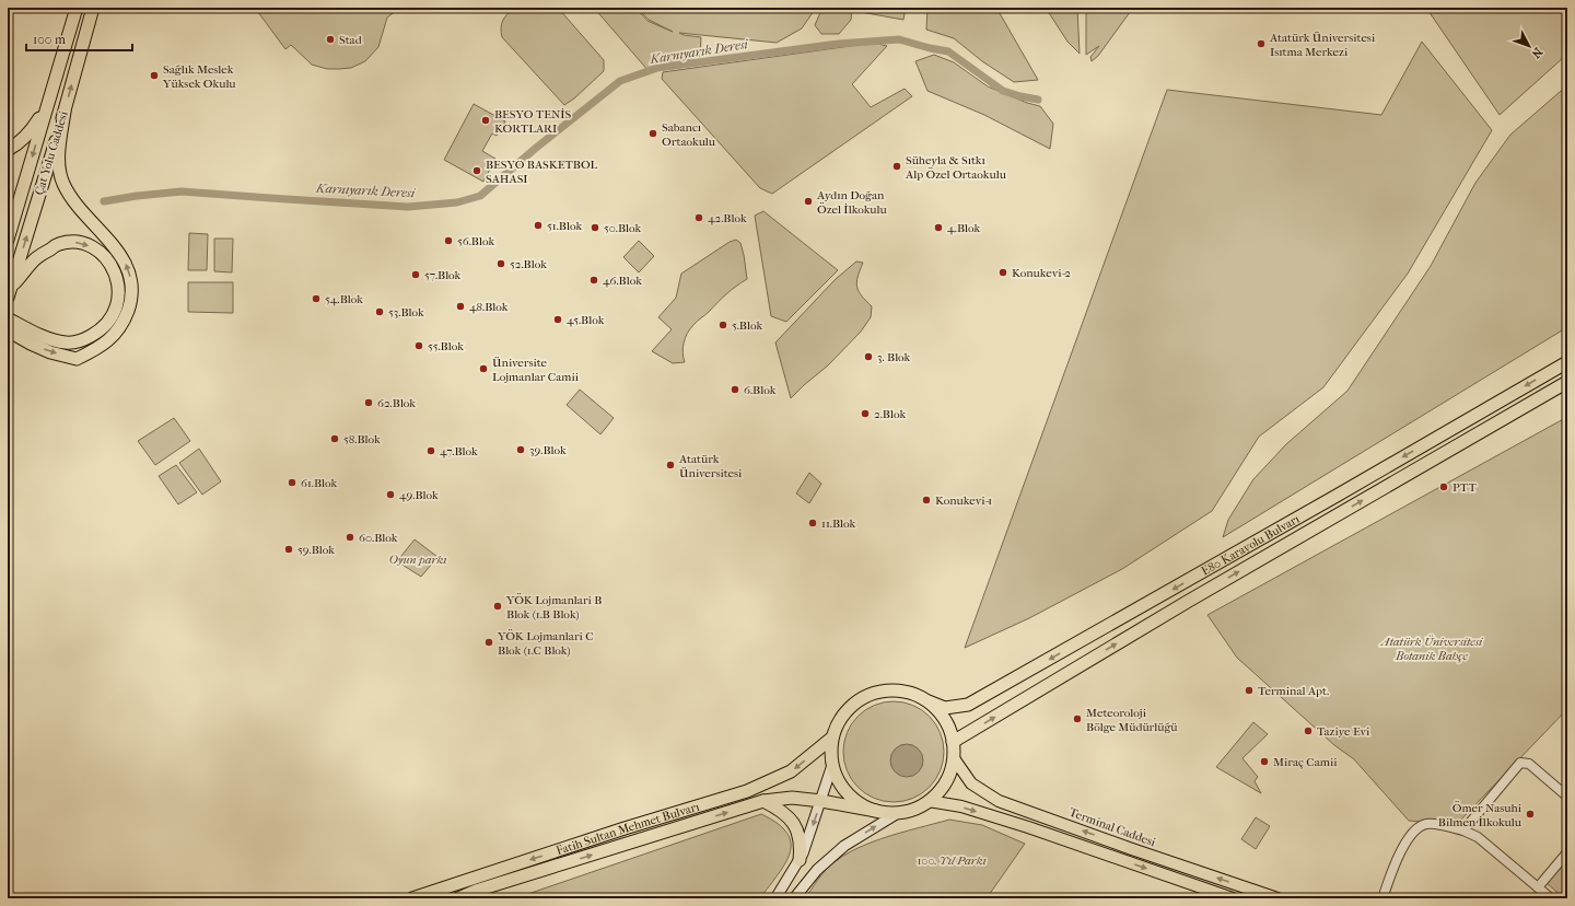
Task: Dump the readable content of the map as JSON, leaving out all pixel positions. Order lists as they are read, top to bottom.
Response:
{
  "streets": {
    "highway": ["Çat Yolu Caddesi", "E80 Karayolu Bulvarı", "Fatih Sultan Mehmet Bulvarı"],
    "main road": ["Terminal Caddesi"]
  },
  "crossings": [
    ["E80 Karayolu Bulvarı", "Terminal Caddesi"],
    ["E80 Karayolu Bulvarı", "Fatih Sultan Mehmet Bulvarı"],
    ["Terminal Caddesi", "Fatih Sultan Mehmet Bulvarı"]
  ],
  "water": ["Karnıyarık Deresi"],
  "parks": ["Oyun parkı", "Atatürk Üniversitesi Botanik Bahçe", "100. Yıl Parkı"],
  "places": [
    "Stad",
    "Atatürk Üniversitesi Isıtma Merkezi",
    "Sağlık Meslek Yüksek Okulu",
    "BESYO TENİS KORTLARI",
    "Sabancı Ortaokulu",
    "Süheyla & Sıtkı Alp Özel Ortaokulu",
    "BESYO BASKETBOL SAHASI",
    "Aydın Doğan Özel İlkokulu",
    "42.Blok",
    "51.Blok",
    "50.Blok",
    "4.Blok",
    "56.Blok",
    "52.Blok",
    "Konukevi-2",
    "57.Blok",
    "46.Blok",
    "54.Blok",
    "48.Blok",
    "53.Blok",
    "45.Blok",
    "5.Blok",
    "55.Blok",
    "3. Blok",
    "Üniversite Lojmanlar Camii",
    "6.Blok",
    "62.Blok",
    "2.Blok",
    "58.Blok",
    "39.Blok",
    "47.Blok",
    "Atatürk Üniversitesi",
    "61.Blok",
    "PTT",
    "49.Blok",
    "Konukevi-1",
    "11.Blok",
    "60.Blok",
    "59.Blok",
    "YÖK Lojmanlari B Blok (1.B Blok)",
    "YÖK Lojmanlari C Blok (1.C Blok)",
    "Terminal Apt.",
    "Meteoroloji Bölge Müdürlüğü",
    "Taziye Evi",
    "Miraç Camii",
    "Ömer Nasuhi Bilmen İlkokulu"
  ],
  "scale_bar": "100 m",
  "north": "bottom right"
}
